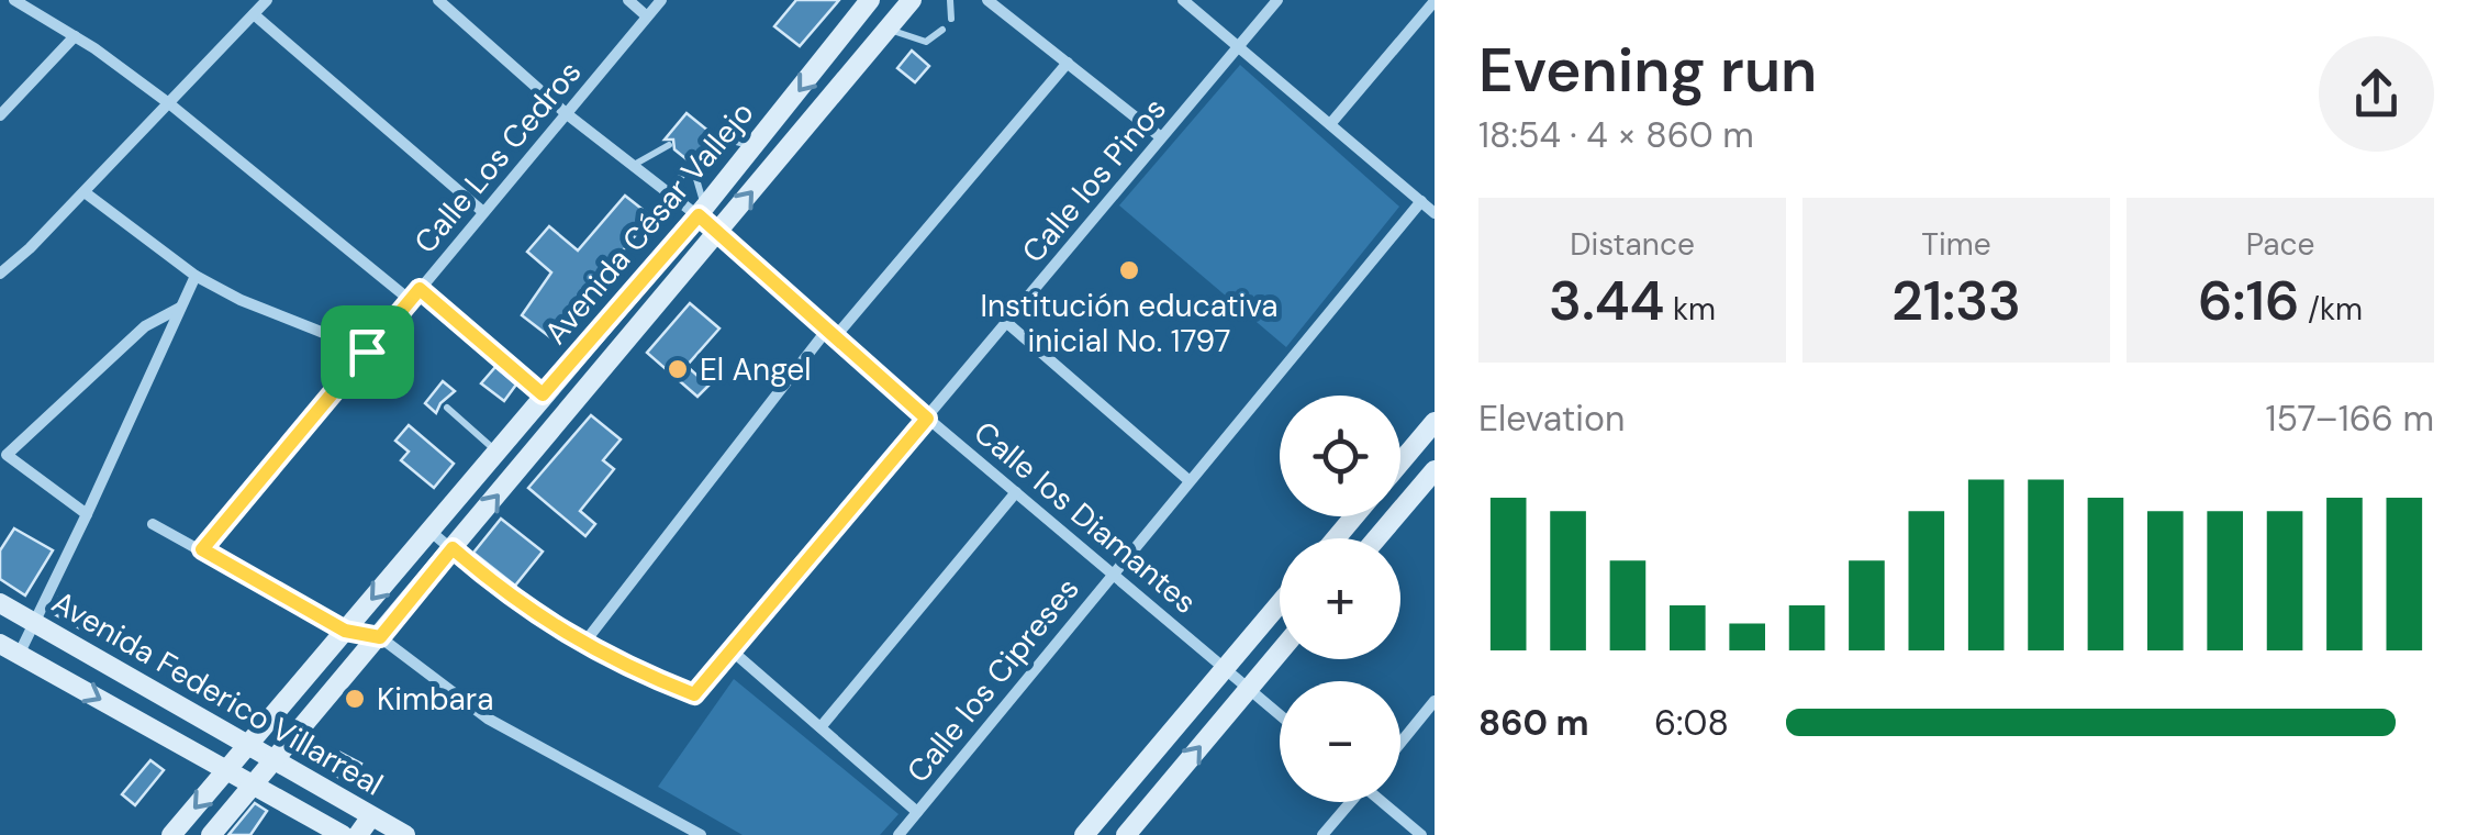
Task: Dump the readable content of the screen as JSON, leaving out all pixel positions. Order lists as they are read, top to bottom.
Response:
{
  "streets": {
    "main road": ["Avenida César Vallejo", "Avenida Federico Villarreal"],
    "street": [
      "Calle Los Cedros",
      "Calle los Pinos",
      "Calle los Diamantes",
      "Calle los Cipreses"
    ]
  },
  "crossings": [
    ["Calle Los Cedros", "Calle los Diamantes"],
    ["Calle los Pinos", "Calle los Diamantes"],
    ["Avenida César Vallejo", "Calle los Diamantes"],
    ["Avenida César Vallejo", "Avenida Federico Villarreal"],
    ["Calle los Diamantes", "Calle los Cipreses"]
  ],
  "places": ["Institución educativa inicial No. 1797", "El Angel", "Kimbara"],
  "page": {
    "heading": ["Evening run", "18:54 · 4 × 860 m"],
    "stats": [
      ["Distance", "3.44 km"],
      ["Time", "21:33"],
      ["Pace", "6:16 /km"]
    ],
    "chart": ["Elevation", "157–166 m"],
    "map_buttons": ["+", "−"],
    "list": [
      {
        "name": "860 m",
        "note": "6:08"
      }
    ]
  }
}
